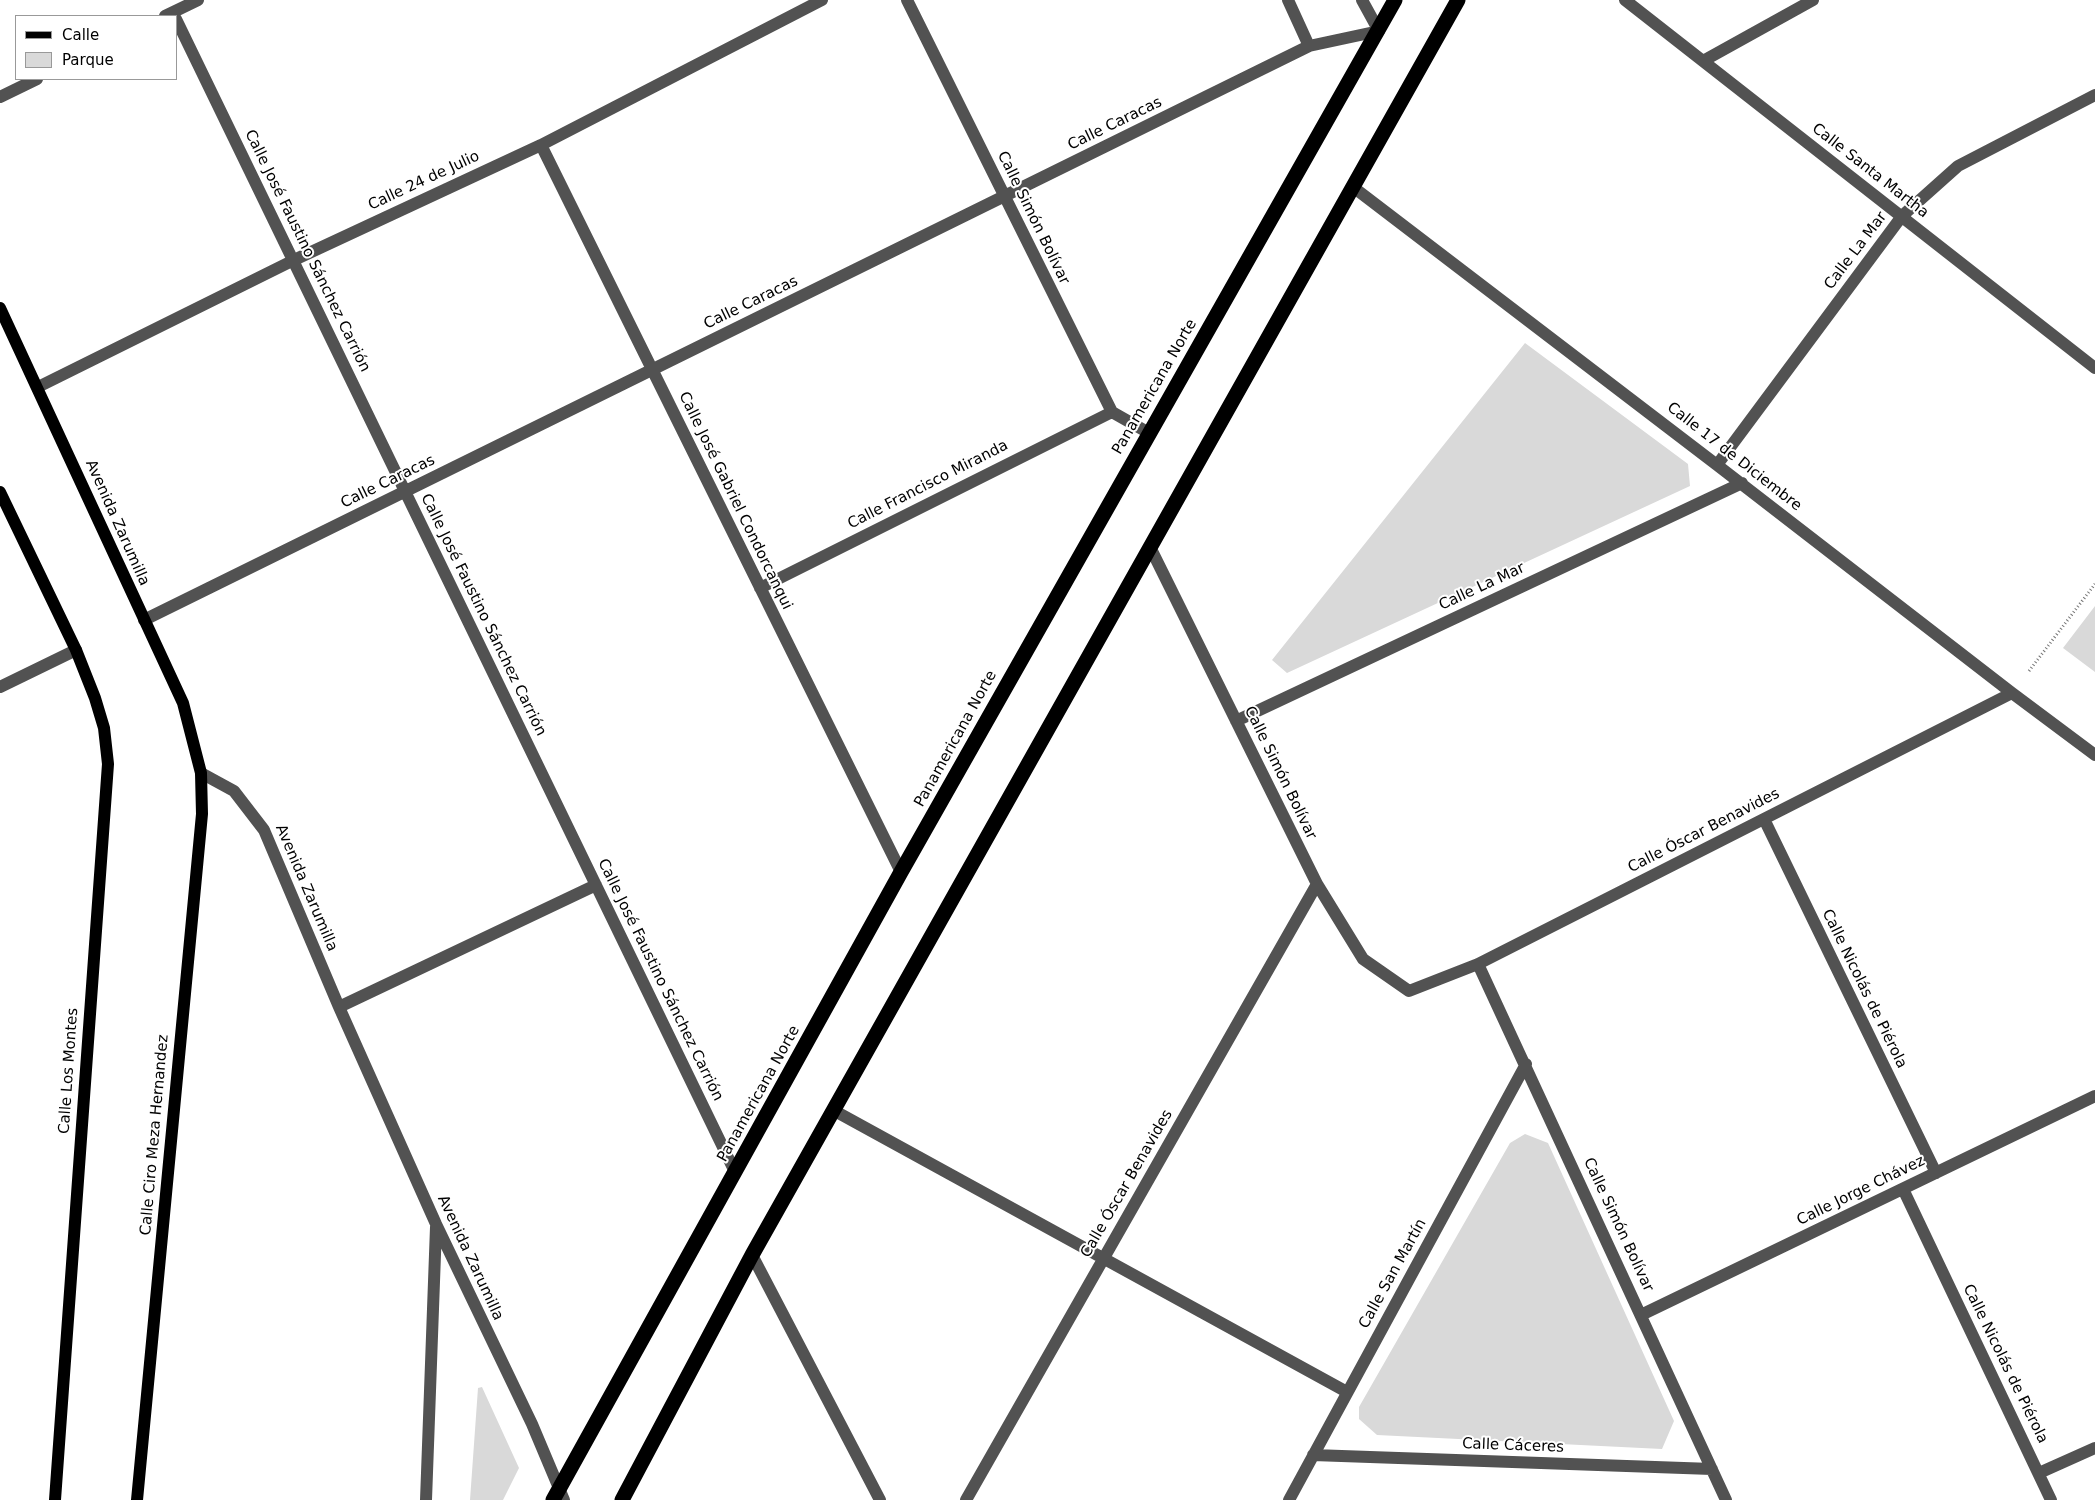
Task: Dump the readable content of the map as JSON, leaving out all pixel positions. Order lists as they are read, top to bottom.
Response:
{
  "streets": {
    "highway": ["Panamericana Norte"],
    "main road": ["Avenida Zarumilla", "Calle Los Montes", "Calle Ciro Meza Hernandez"],
    "street": [
      "Calle Caracas",
      "Calle Santa Martha",
      "Calle 24 de Julio",
      "Calle Simón Bolívar",
      "Calle José Faustino Sánchez Carrión",
      "Calle La Mar",
      "Calle 17 de Diciembre",
      "Calle Francisco Miranda",
      "Calle José Gabriel Condorcanqui",
      "Calle Óscar Benavides",
      "Calle Nicolás de Piérola",
      "Calle Jorge Chávez",
      "Calle San Martín",
      "Calle Cáceres"
    ]
  },
  "crossings": [
    ["Calle Caracas", "Calle Simón Bolívar"],
    ["Calle Caracas", "Calle José Faustino Sánchez Carrión"],
    ["Calle Caracas", "Panamericana Norte"],
    ["Calle Caracas", "Calle José Gabriel Condorcanqui"],
    ["Calle Caracas", "Avenida Zarumilla"],
    ["Calle Santa Martha", "Calle La Mar"],
    ["Calle 24 de Julio", "Calle José Faustino Sánchez Carrión"],
    ["Calle 24 de Julio", "Calle José Gabriel Condorcanqui"],
    ["Calle 24 de Julio", "Avenida Zarumilla"],
    ["Calle Simón Bolívar", "Calle La Mar"],
    ["Calle Simón Bolívar", "Calle Francisco Miranda"],
    ["Calle Simón Bolívar", "Calle Óscar Benavides"],
    ["Calle Simón Bolívar", "Calle Jorge Chávez"],
    ["Calle Simón Bolívar", "Calle San Martín"],
    ["Calle Simón Bolívar", "Calle Cáceres"],
    ["Calle José Faustino Sánchez Carrión", "Panamericana Norte"],
    ["Calle La Mar", "Calle 17 de Diciembre"],
    ["Panamericana Norte", "Calle José Gabriel Condorcanqui"],
    ["Panamericana Norte", "Avenida Zarumilla"],
    ["Calle 17 de Diciembre", "Calle Óscar Benavides"],
    ["Calle Francisco Miranda", "Calle José Gabriel Condorcanqui"],
    ["Avenida Zarumilla", "Calle Ciro Meza Hernandez"],
    ["Calle Óscar Benavides", "Calle Nicolás de Piérola"],
    ["Calle Nicolás de Piérola", "Calle Jorge Chávez"],
    ["Calle San Martín", "Calle Cáceres"]
  ],
  "legend": ["Calle", "Parque"]
}
